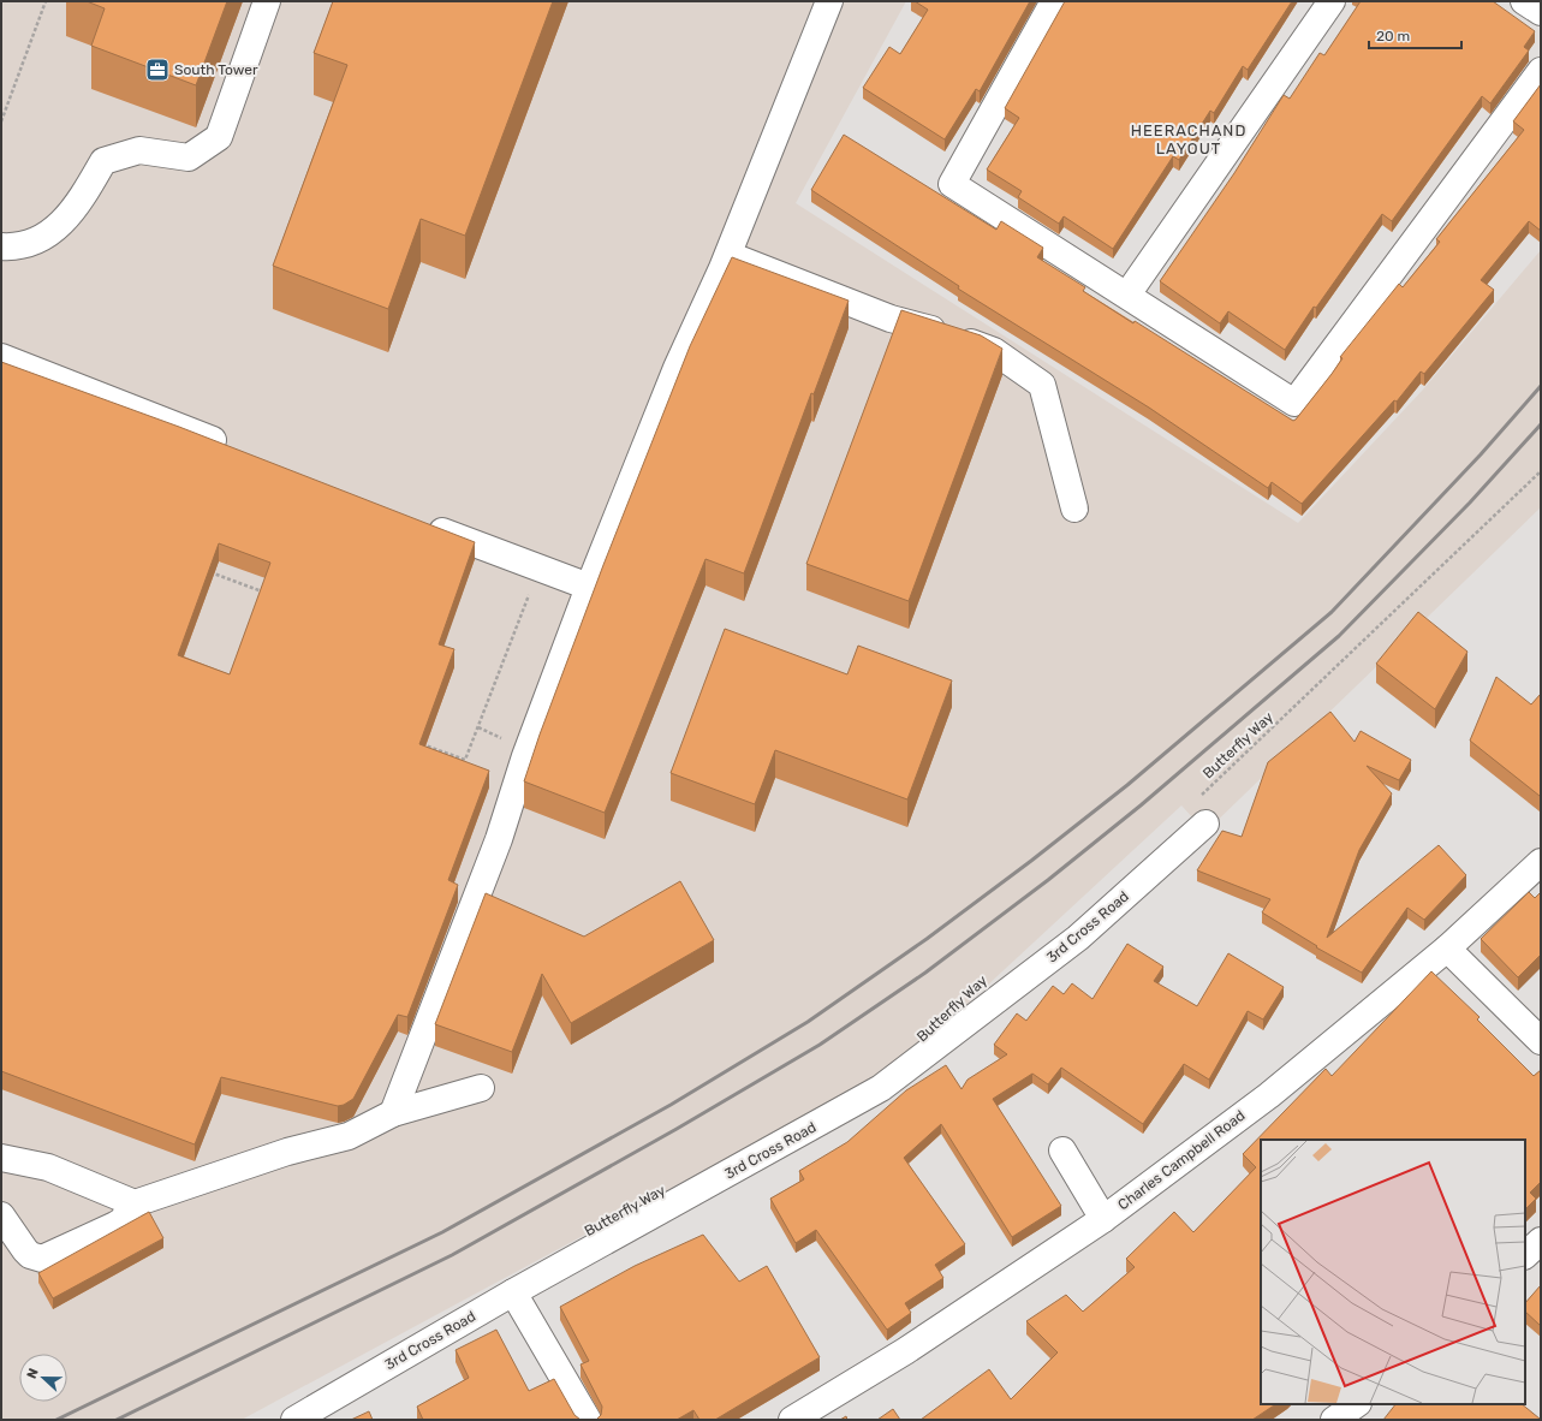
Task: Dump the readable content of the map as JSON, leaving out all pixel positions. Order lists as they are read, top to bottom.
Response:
{
  "streets": {
    "street": ["3rd Cross Road", "Charles Campbell Road"],
    "path": ["Butterfly Way"]
  },
  "districts": ["HEERACHAND LAYOUT"],
  "places": {
    "office": ["South Tower"]
  },
  "scale_bar": "20 m",
  "north": "left"
}
